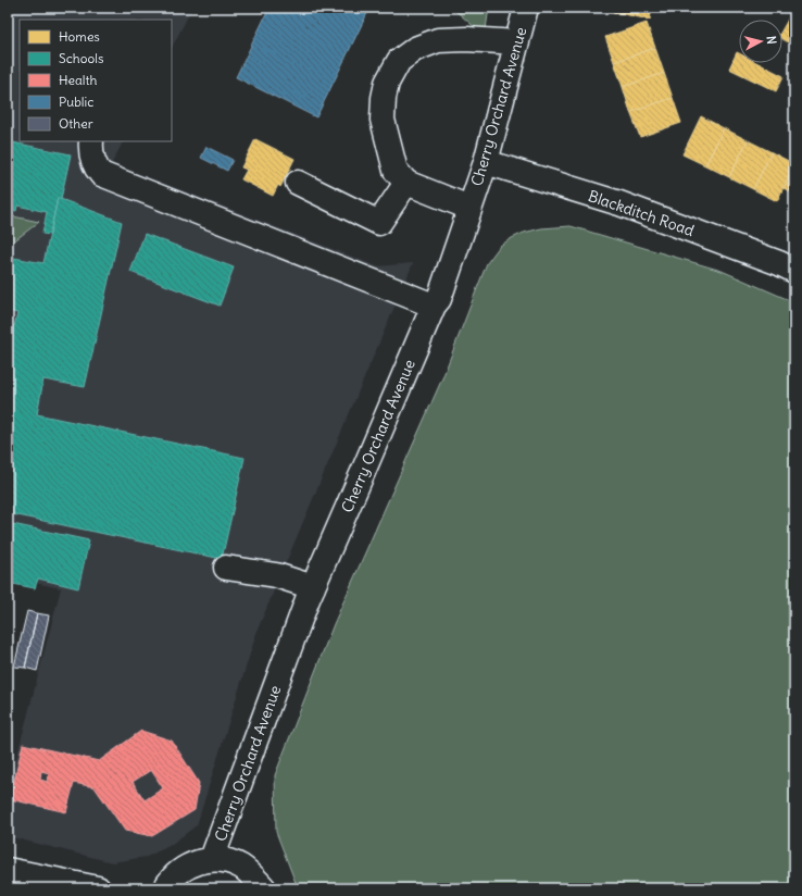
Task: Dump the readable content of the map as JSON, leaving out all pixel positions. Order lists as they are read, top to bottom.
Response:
{
  "streets": {
    "street": ["Cherry Orchard Avenue", "Blackditch Road"]
  },
  "crossings": [
    ["Cherry Orchard Avenue", "Blackditch Road"]
  ],
  "legend": [
    "Homes",
    "Schools",
    "Health",
    "Public",
    "Other"
  ],
  "north": "right"
}
